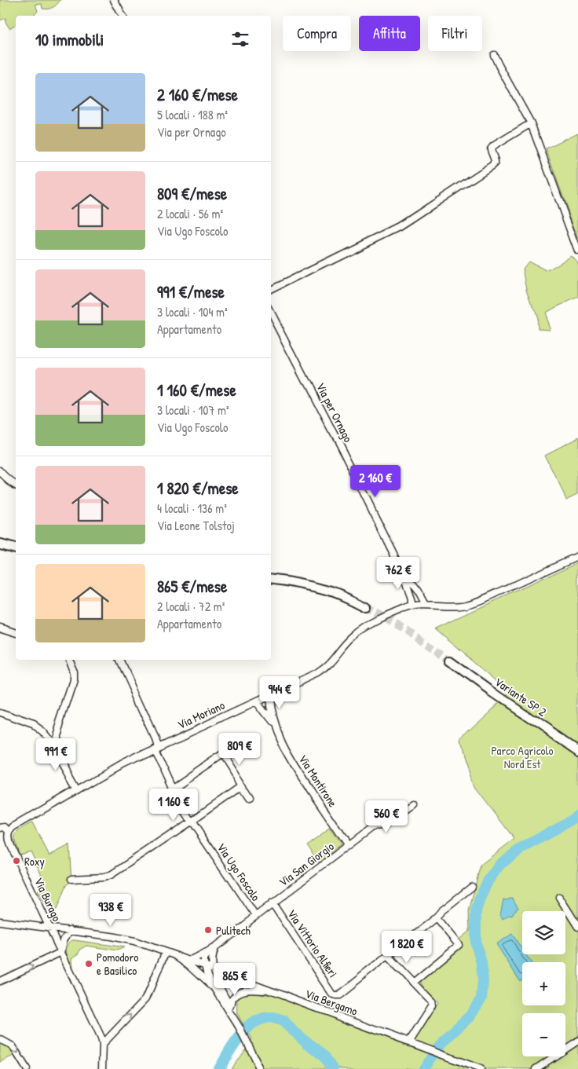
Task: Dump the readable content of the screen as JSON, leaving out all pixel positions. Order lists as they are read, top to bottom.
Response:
{
  "streets": {
    "main road": ["Variante SP 2"],
    "street": [
      "Via per Ornago",
      "Via Moriano",
      "Via Montirone",
      "Via San Giorgio",
      "Via Ugo Foscolo",
      "Via Burago",
      "Via Vittorio Alfieri",
      "Via Bergamo"
    ]
  },
  "crossings": [
    ["Via per Ornago", "Via Moriano"],
    ["Via Moriano", "Via Ugo Foscolo"],
    ["Via Moriano", "Via Burago"],
    ["Via Montirone", "Via San Giorgio"],
    ["Via San Giorgio", "Via Ugo Foscolo"],
    ["Via San Giorgio", "Via Vittorio Alfieri"],
    ["Via San Giorgio", "Via Bergamo"]
  ],
  "parks": ["Parco Agricolo Nord Est"],
  "places": ["Roxy", "Pulitech", "Pomodoro e Basilico"],
  "page": {
    "chip": ["Compra", "Affitta", "Filtri"],
    "heading": "10 immobili",
    "list": [
      {
        "name": "2 160 €/mese",
        "note": "5 locali · 188 m² · Via per Ornago"
      },
      {
        "name": "809 €/mese",
        "note": "2 locali · 56 m² · Via Ugo Foscolo"
      },
      {
        "name": "991 €/mese",
        "note": "3 locali · 104 m² · Appartamento"
      },
      {
        "name": "1 160 €/mese",
        "note": "3 locali · 107 m² · Via Ugo Foscolo"
      },
      {
        "name": "1 820 €/mese",
        "note": "4 locali · 136 m² · Via Leone Tolstoj"
      },
      {
        "name": "865 €/mese",
        "note": "2 locali · 72 m² · Appartamento"
      }
    ],
    "price": [
      "2 160 €",
      "762 €",
      "944 €",
      "809 €",
      "991 €",
      "1 160 €",
      "560 €",
      "938 €",
      "1 820 €",
      "865 €"
    ],
    "map_buttons": ["+", "−"]
  }
}
